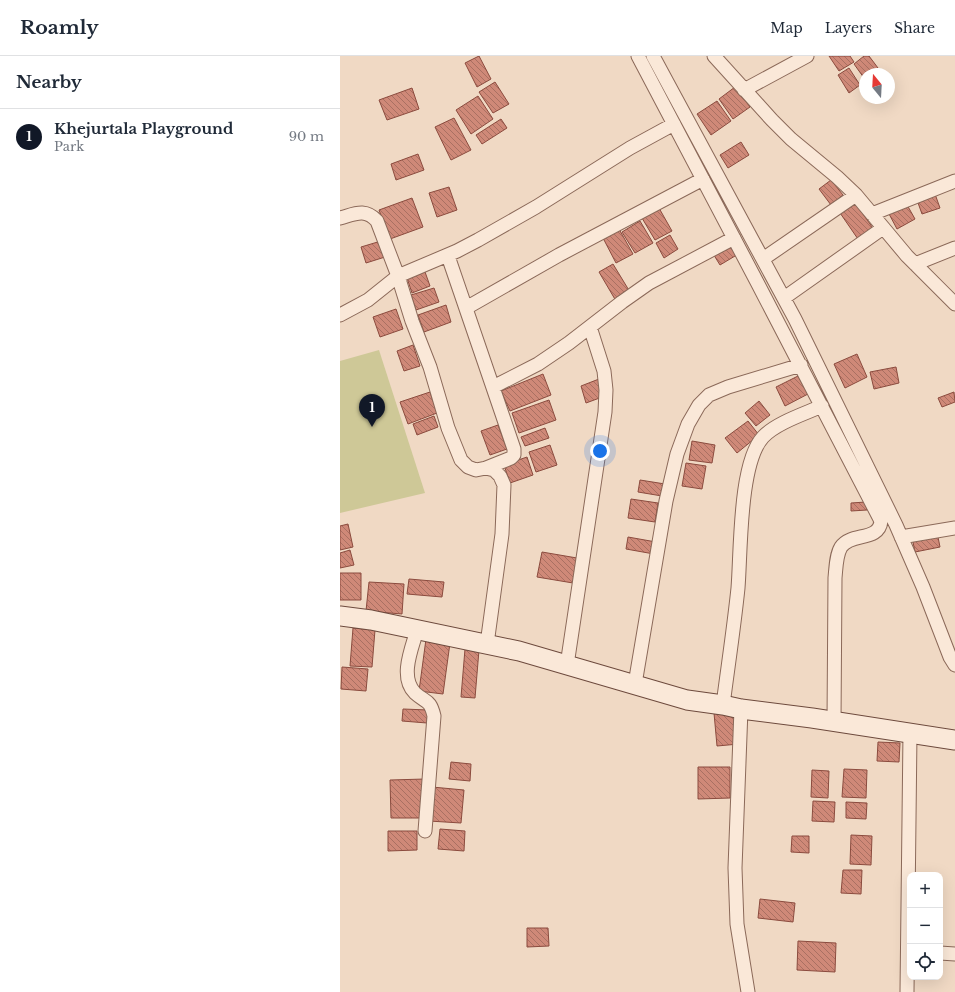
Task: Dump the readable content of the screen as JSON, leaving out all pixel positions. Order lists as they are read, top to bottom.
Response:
{
  "north": "top",
  "page": {
    "header": "Roamly",
    "nav": ["Map", "Layers", "Share"],
    "heading": "Nearby",
    "list": [
      {
        "mark": "1",
        "name": "Khejurtala Playground",
        "note": "Park",
        "value": "90 m"
      }
    ],
    "pins": "1",
    "map_buttons": ["+", "−"]
  }
}
